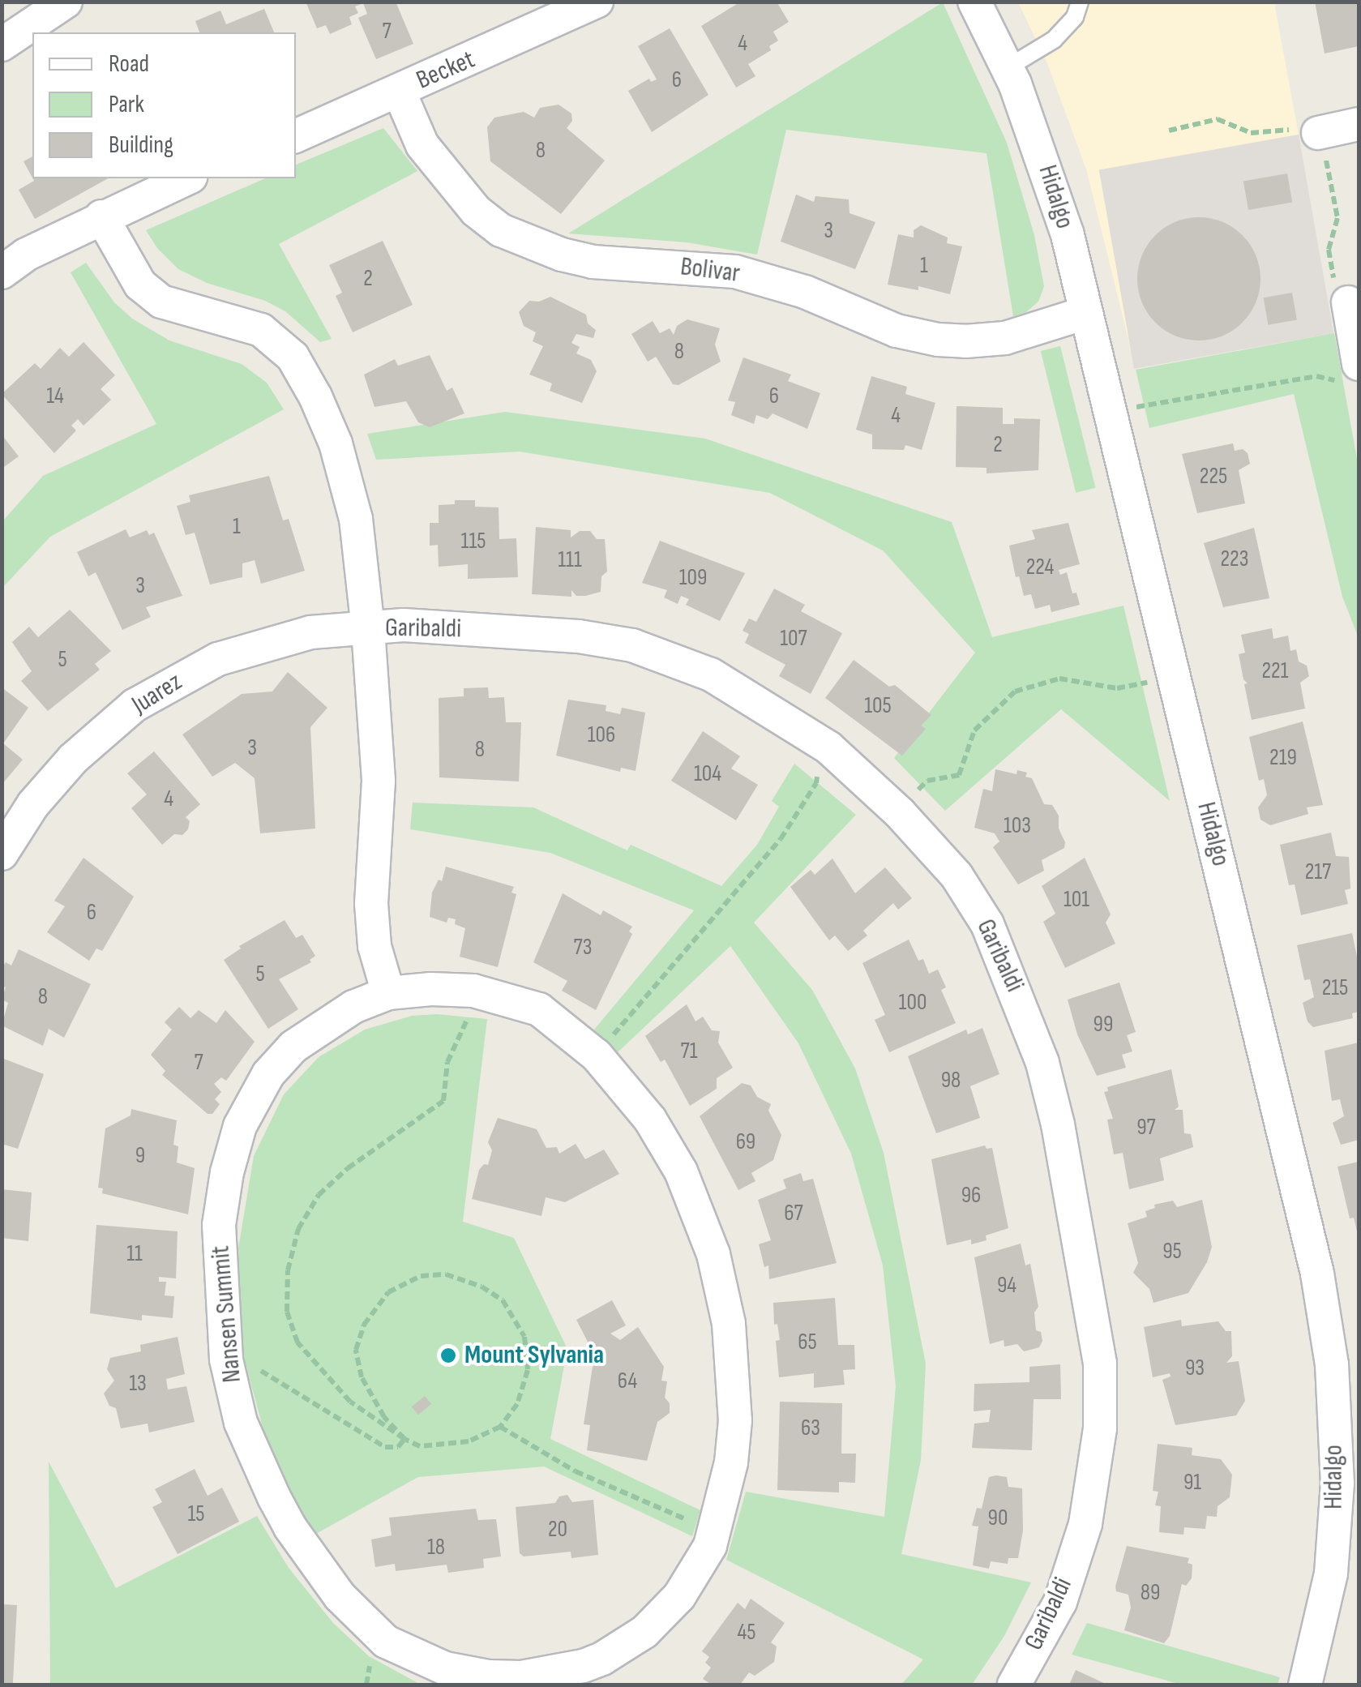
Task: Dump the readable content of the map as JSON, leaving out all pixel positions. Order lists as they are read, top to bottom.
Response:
{
  "streets": {
    "street": [
      "Becket",
      "Hidalgo",
      "Bolivar",
      "Garibaldi",
      "Juarez",
      "Nansen Summit"
    ]
  },
  "crossings": [
    ["Becket", "Bolivar"],
    ["Hidalgo", "Bolivar"],
    ["Garibaldi", "Juarez"]
  ],
  "places": ["Mount Sylvania"],
  "house_numbers": [
    "7",
    "4",
    "6",
    "8",
    "3",
    "1",
    "2",
    "8",
    "14",
    "6",
    "4",
    "2",
    "225",
    "1",
    "115",
    "223",
    "111",
    "224",
    "109",
    "3",
    "107",
    "5",
    "221",
    "105",
    "106",
    "3",
    "8",
    "219",
    "104",
    "4",
    "103",
    "217",
    "101",
    "6",
    "73",
    "5",
    "215",
    "8",
    "100",
    "99",
    "71",
    "7",
    "98",
    "97",
    "69",
    "9",
    "96",
    "67",
    "95",
    "11",
    "94",
    "65",
    "93",
    "64",
    "13",
    "63",
    "91",
    "15",
    "90",
    "20",
    "18",
    "89",
    "45"
  ],
  "legend": ["Road", "Park", "Building"]
}
